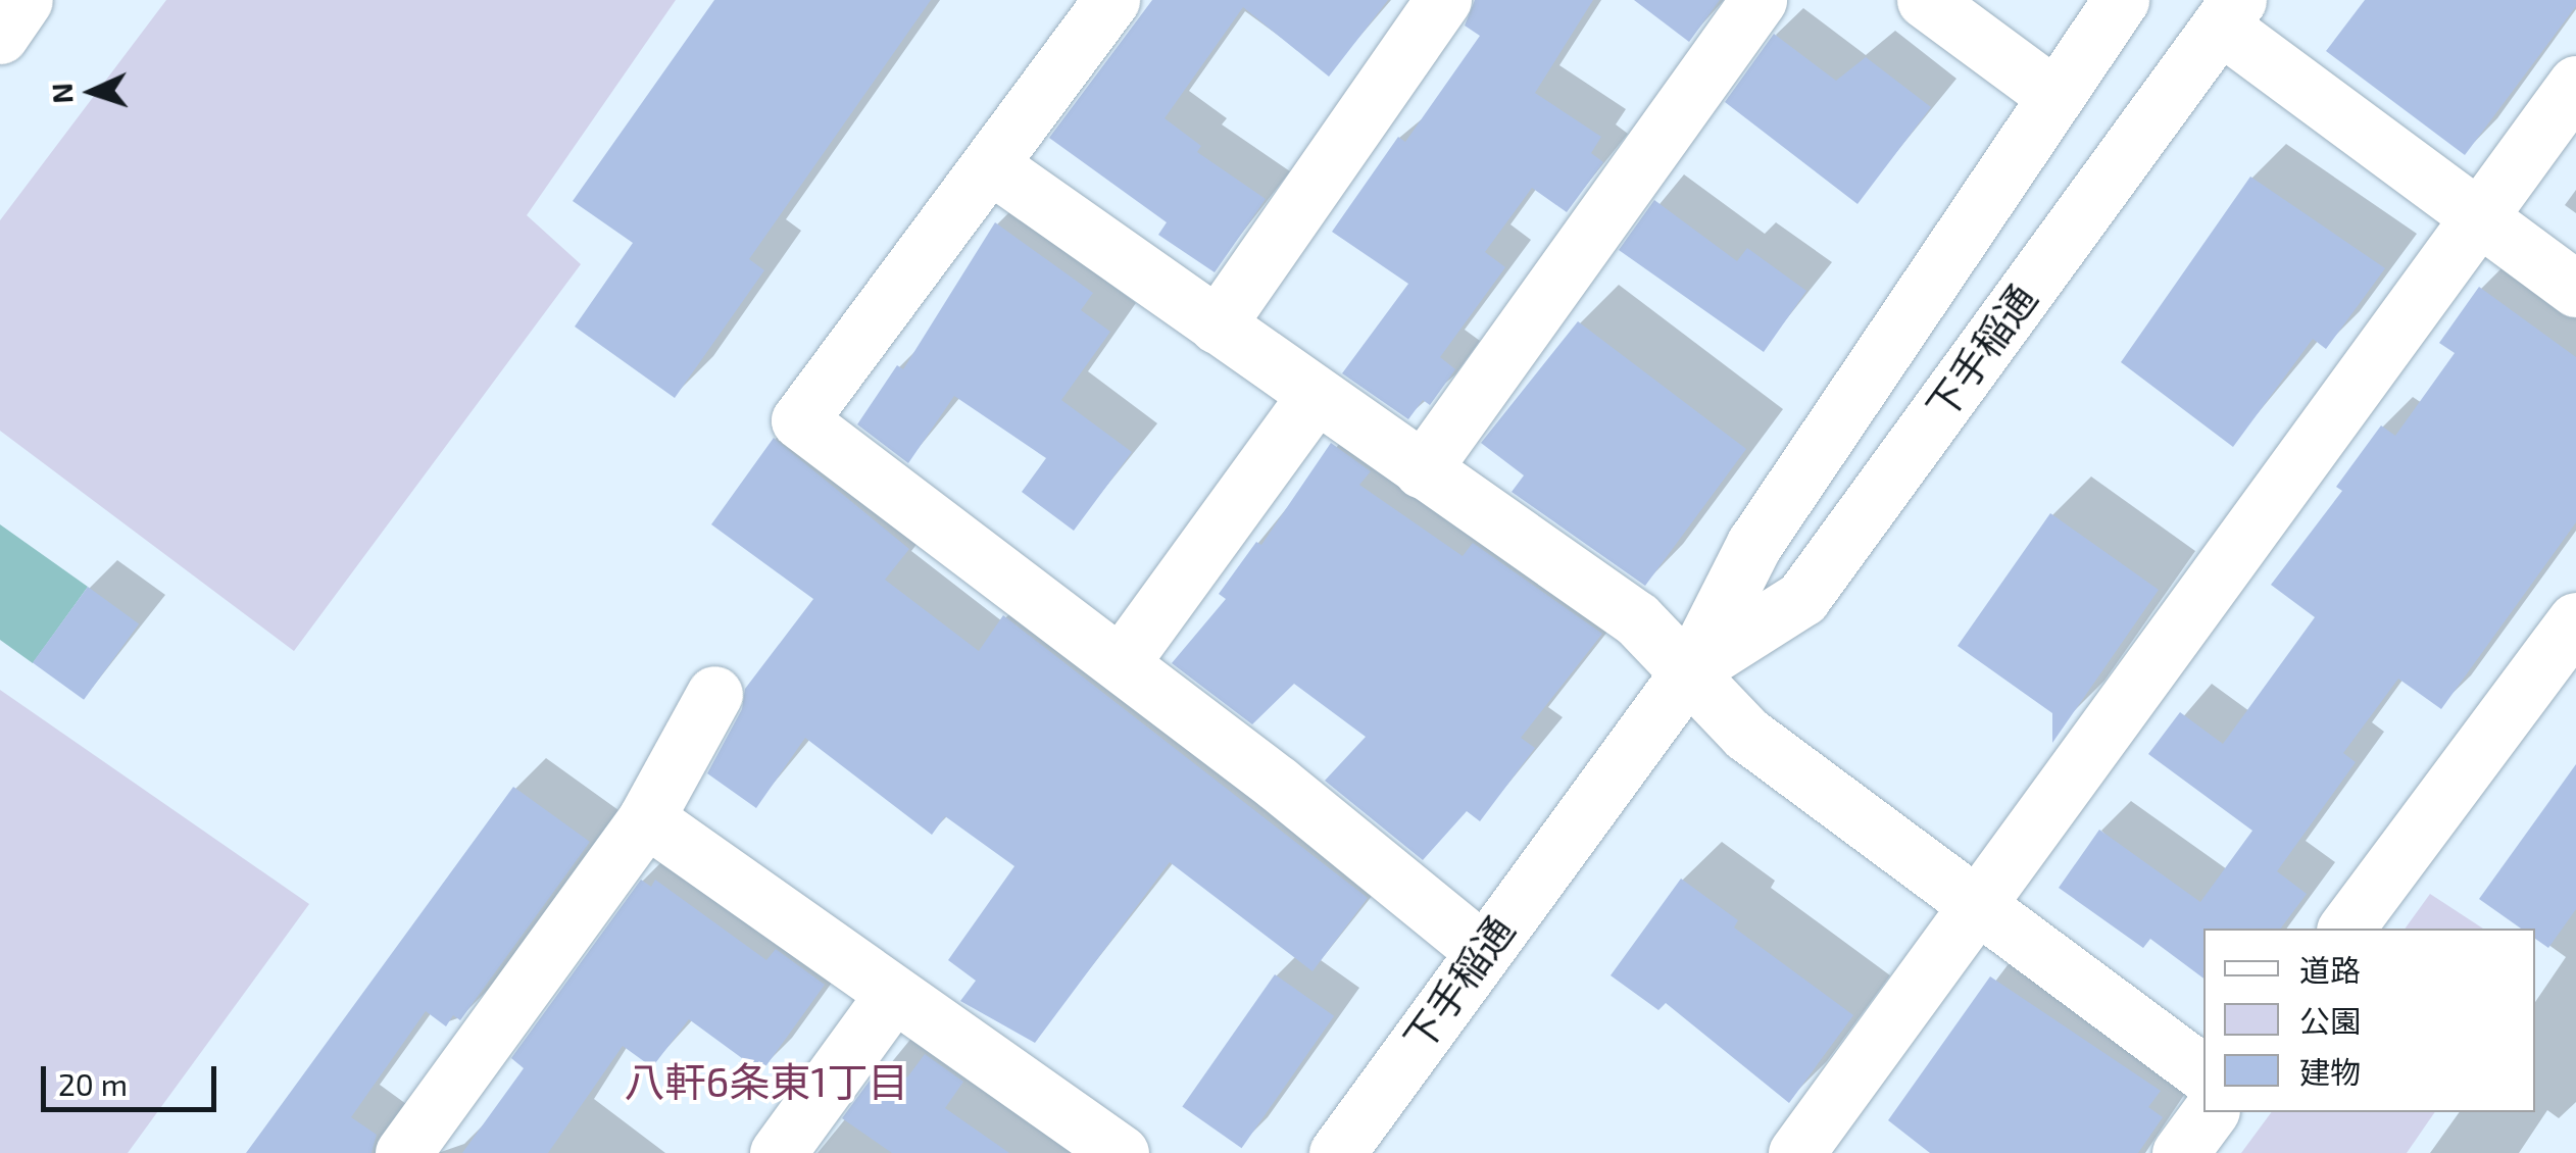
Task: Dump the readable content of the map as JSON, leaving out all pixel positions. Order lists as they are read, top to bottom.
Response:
{
  "streets": {
    "street": ["下手稲通"]
  },
  "districts": ["八軒6条東1丁目"],
  "legend": ["道路", "公園", "建物"],
  "scale_bar": "20 m",
  "north": "left"
}
